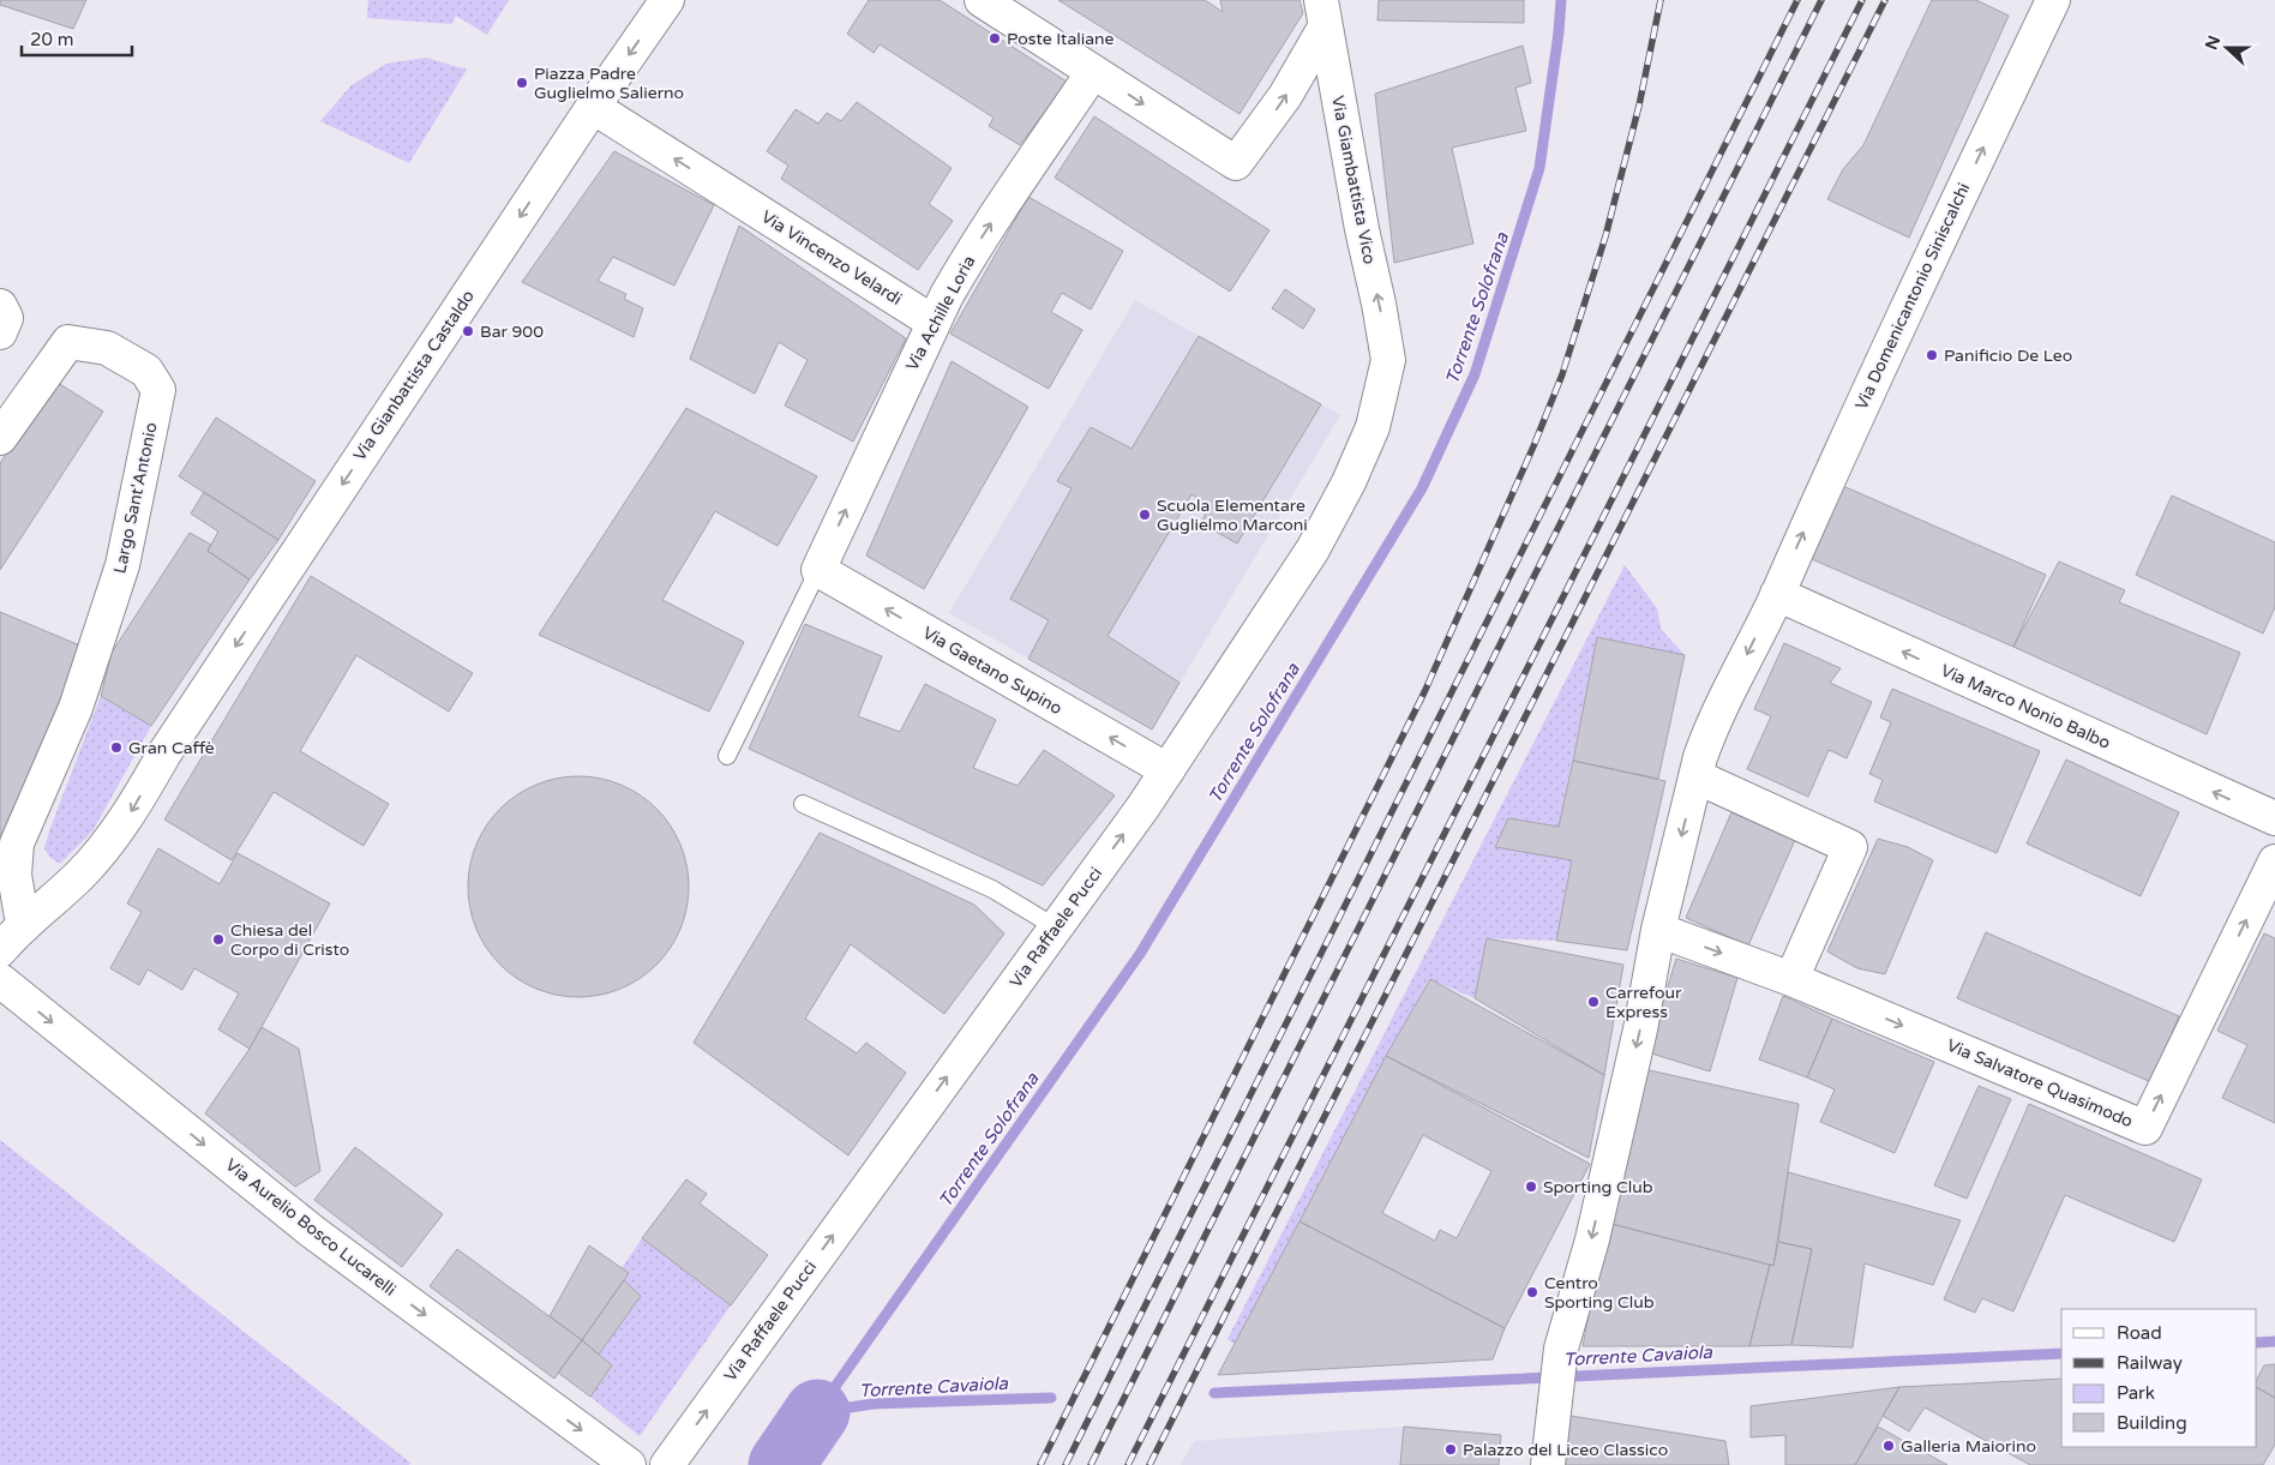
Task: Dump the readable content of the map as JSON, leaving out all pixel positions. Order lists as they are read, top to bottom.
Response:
{
  "streets": {
    "street": [
      "Via Giambattista Vico",
      "Via Vincenzo Velardi",
      "Via Domenicantonio Siniscalchi",
      "Via Achille Loria",
      "Via Gianbattista Castaldo",
      "Largo Sant'Antonio",
      "Via Gaetano Supino",
      "Via Marco Nonio Balbo",
      "Via Raffaele Pucci",
      "Via Salvatore Quasimodo",
      "Via Aurelio Bosco Lucarelli"
    ]
  },
  "crossings": [
    ["Via Giambattista Vico", "Via Raffaele Pucci"],
    ["Via Vincenzo Velardi", "Via Achille Loria"],
    ["Via Vincenzo Velardi", "Via Gianbattista Castaldo"],
    ["Via Domenicantonio Siniscalchi", "Via Marco Nonio Balbo"],
    ["Via Domenicantonio Siniscalchi", "Via Salvatore Quasimodo"],
    ["Via Achille Loria", "Via Gaetano Supino"],
    ["Via Gianbattista Castaldo", "Largo Sant'Antonio"],
    ["Via Gaetano Supino", "Via Raffaele Pucci"]
  ],
  "one_way": [
    "Via Giambattista Vico",
    "Via Vincenzo Velardi",
    "Via Achille Loria",
    "Via Gianbattista Castaldo",
    "Via Gaetano Supino",
    "Via Marco Nonio Balbo",
    "Via Raffaele Pucci",
    "Via Aurelio Bosco Lucarelli"
  ],
  "water": ["Torrente Solofrana", "Torrente Cavaiola"],
  "places": [
    "Poste Italiane",
    "Piazza Padre Guglielmo Salierno",
    "Bar 900",
    "Panificio De Leo",
    "Scuola Elementare Guglielmo Marconi",
    "Gran Caffè",
    "Chiesa del Corpo di Cristo",
    "Carrefour Express",
    "Sporting Club",
    "Centro Sporting Club",
    "Galleria Maiorino",
    "Palazzo del Liceo Classico"
  ],
  "legend": [
    "Road",
    "Railway",
    "Park",
    "Building"
  ],
  "scale_bar": "20 m",
  "north": "left"
}
